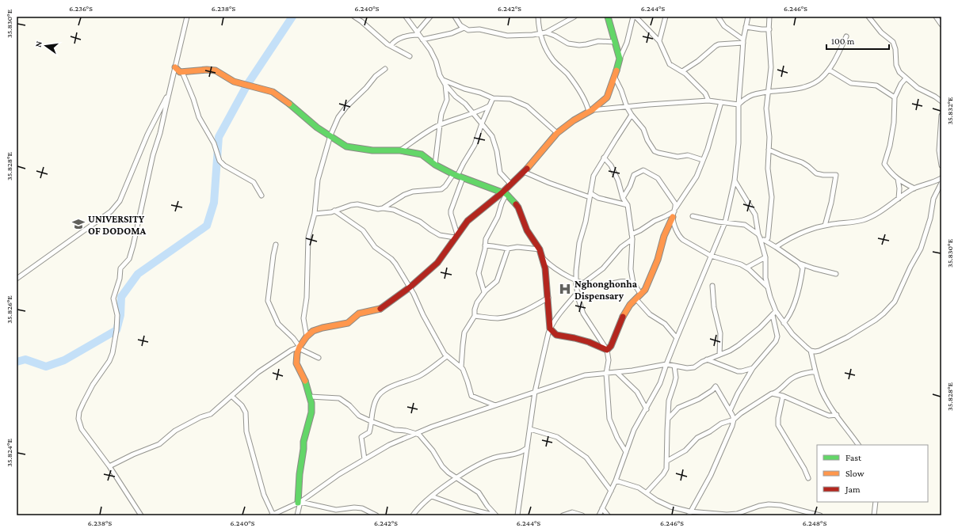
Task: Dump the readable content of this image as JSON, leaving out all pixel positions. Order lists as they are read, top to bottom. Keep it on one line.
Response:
{"places":{"school or university":["UNIVERSITY OF DODOMA"],"hospital":["Nghonghonha Dispensary"]},"legend":["Fast","Slow","Jam"],"scale_bar":"100 m","north":"left","coordinates":["6.236°S","6.238°S","6.240°S","6.242°S","6.244°S","6.246°S","35.830°E","35.832°E","35.828°E","35.826°E","35.824°E","6.248°S"]}
